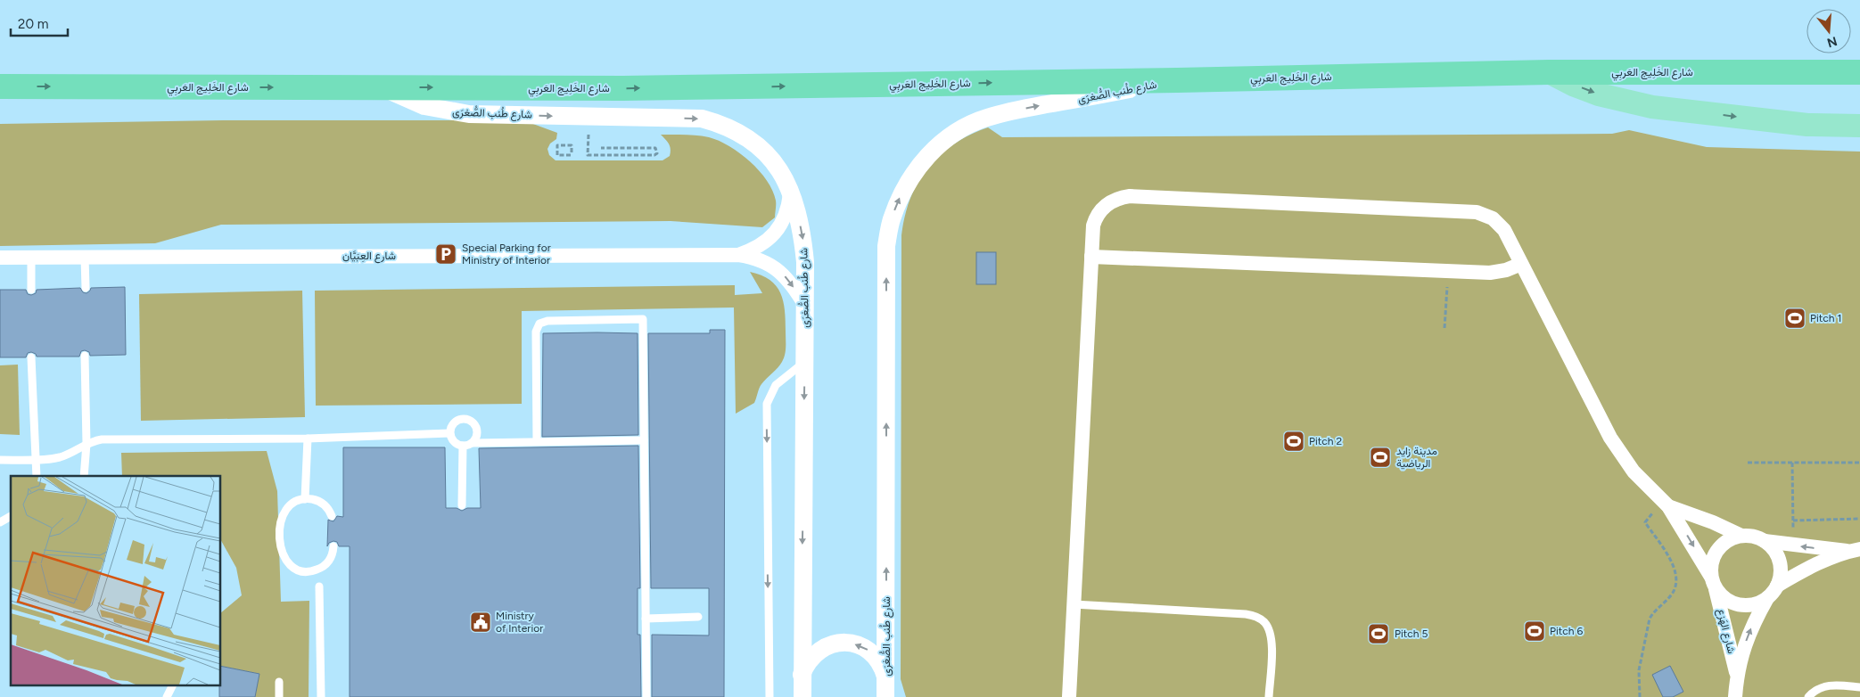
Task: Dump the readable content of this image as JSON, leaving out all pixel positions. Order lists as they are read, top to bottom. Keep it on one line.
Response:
{"streets":{"highway":["شارع الخَلِيج العَربِي"],"street":["شارع طُنب الصُّغرَى","شارع العِبَيَّان","شارع الهَزع"]},"crossings":[["شارع الخَلِيج العَربِي","شارع طُنب الصُّغرَى"],["شارع طُنب الصُّغرَى","شارع العِبَيَّان"]],"one_way":["شارع الخَلِيج العَربِي","شارع الهَزع"],"places":{"parking":["Special Parking for Ministry of Interior"],"sports":["Pitch 1","Pitch 2","مدينة زايد الرياضية","Pitch 6","Pitch 5"],"public building":["Ministry of Interior"]},"scale_bar":"20 m","north":"bottom"}
